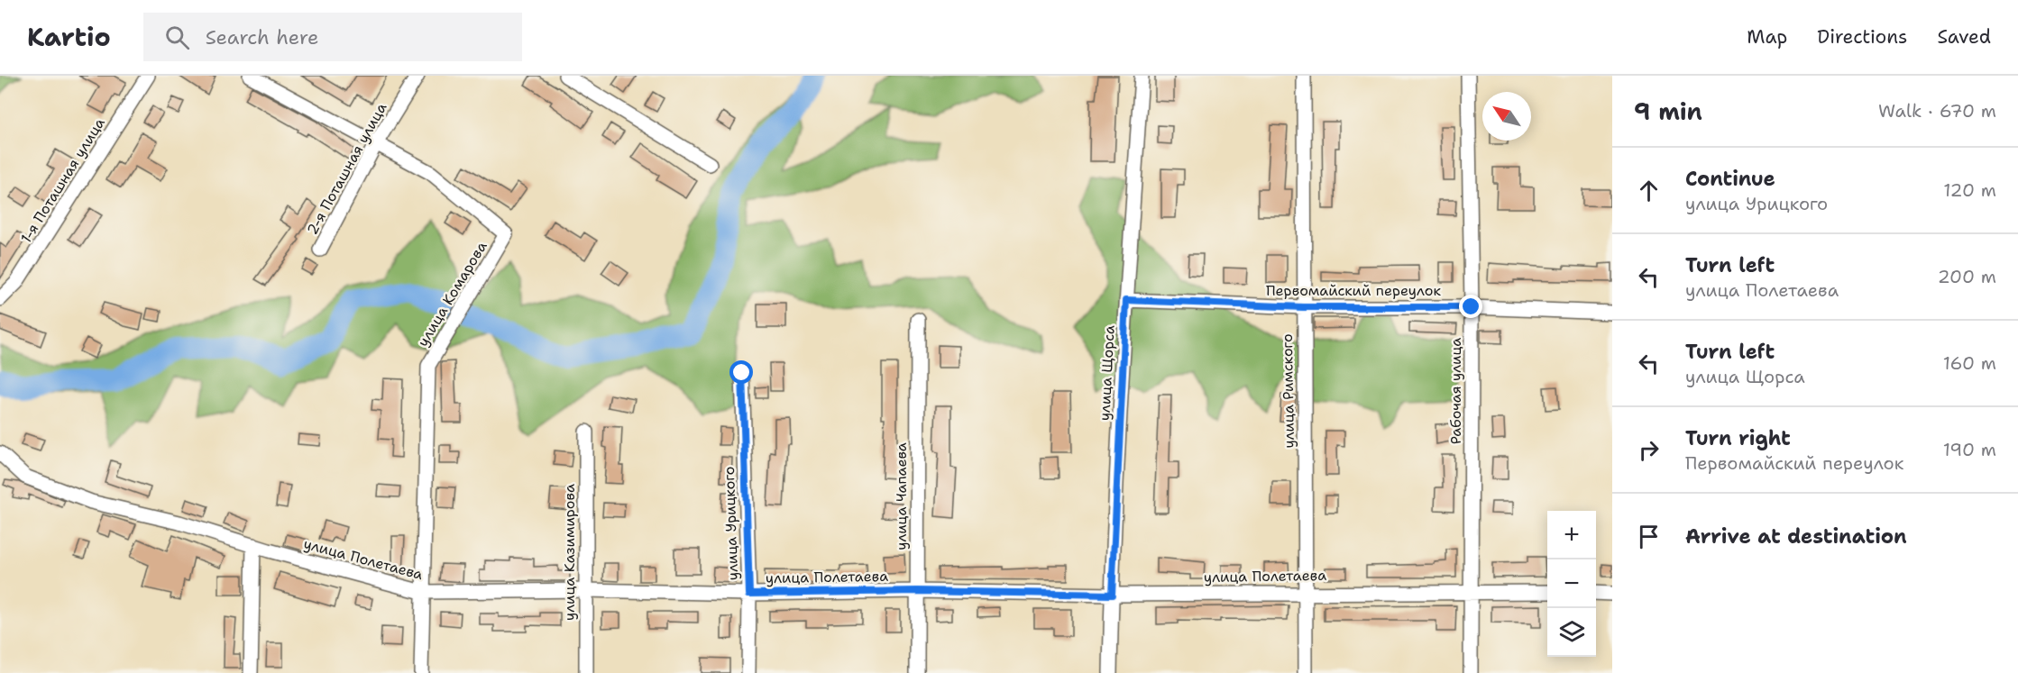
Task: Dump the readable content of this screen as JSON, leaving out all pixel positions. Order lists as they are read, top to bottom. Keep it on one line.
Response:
{"streets":{"street":["2-я Поташная улица","1-я Поташная улица","Первомайский переулок","улица Комарова","улица Щорса","улица Римского","Рабочая улица","улица Чапаева","улица Урицкого","улица Казимирова","улица Полетаева"]},"crossings":[["2-я Поташная улица","улица Комарова"],["Первомайский переулок","улица Щорса"],["Первомайский переулок","улица Римского"],["Первомайский переулок","Рабочая улица"],["улица Комарова","улица Полетаева"],["улица Щорса","улица Полетаева"],["улица Римского","улица Полетаева"],["Рабочая улица","улица Полетаева"],["улица Чапаева","улица Полетаева"],["улица Урицкого","улица Полетаева"],["улица Казимирова","улица Полетаева"]],"north":"top left","page":{"header":"Kartio","search":"Search here","nav":["Map","Directions","Saved"],"heading":["9 min","Walk · 670 m"],"list":[["Continue","улица Урицкого","120 m"],["Turn left","улица Полетаева","200 m"],["Turn left","улица Щорса","160 m"],["Turn right","Первомайский переулок","190 m"],"Arrive at destination"],"map_buttons":["+","−"]}}
